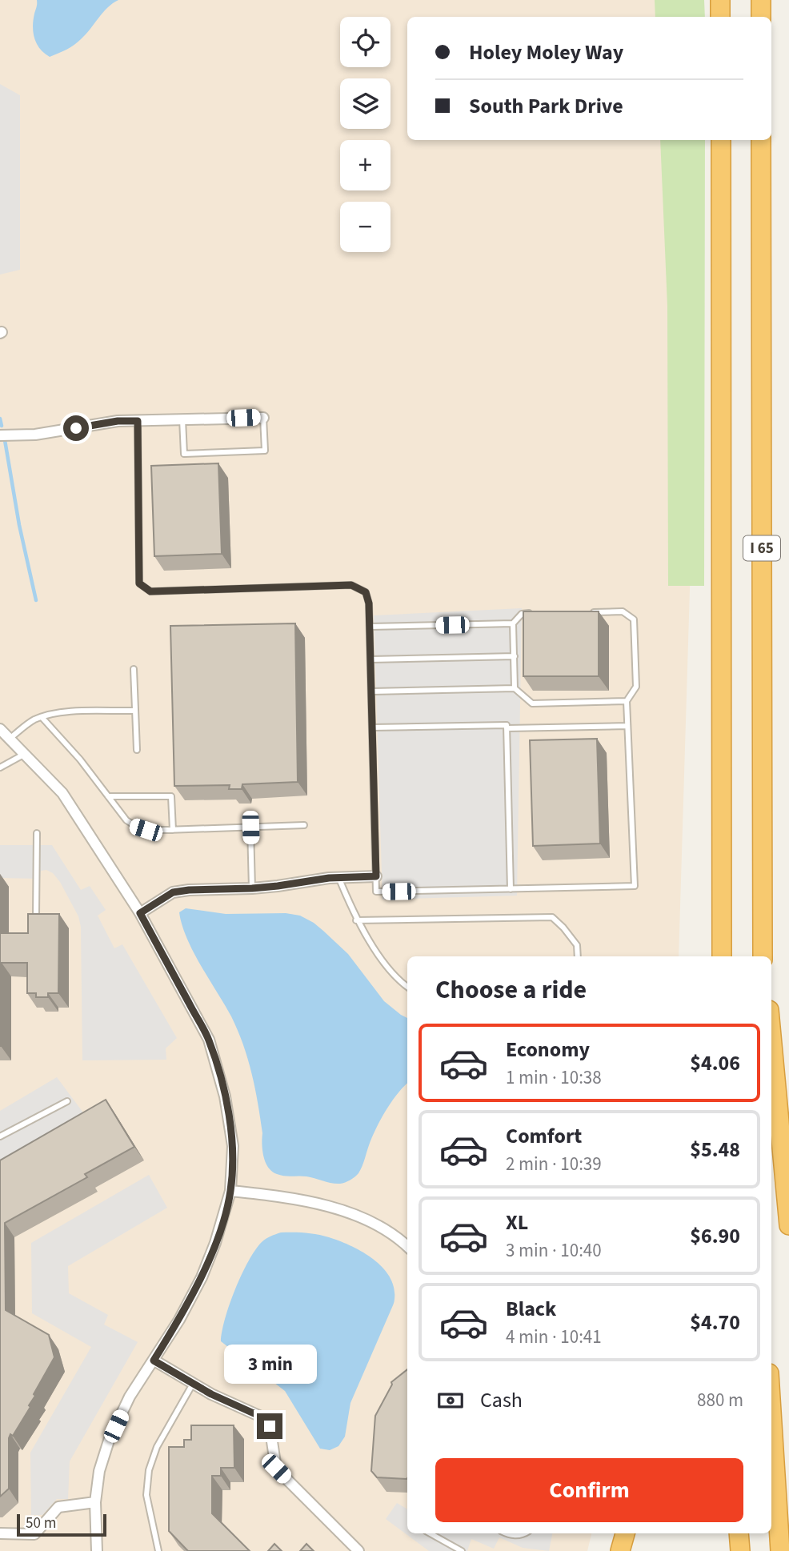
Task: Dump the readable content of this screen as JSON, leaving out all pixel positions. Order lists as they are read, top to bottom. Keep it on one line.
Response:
{"streets":{"highway":["I 65"]},"scale_bar":"50 m","page":{"map_buttons":["+","−"],"banner":["Holey Moley Way","South Park Drive"],"heading":"Choose a ride","list":[{"name":"Economy","note":"1 min · 10:38","value":"$4.06"},{"name":"Comfort","note":"2 min · 10:39","value":"$5.48"},{"name":"XL","note":"3 min · 10:40","value":"$6.90"},{"name":"Black","note":"4 min · 10:41","value":"$4.70"}],"bubble":"3 min","pay":["Cash","880 m"],"buttons":"Confirm","scale":"50 m"}}
